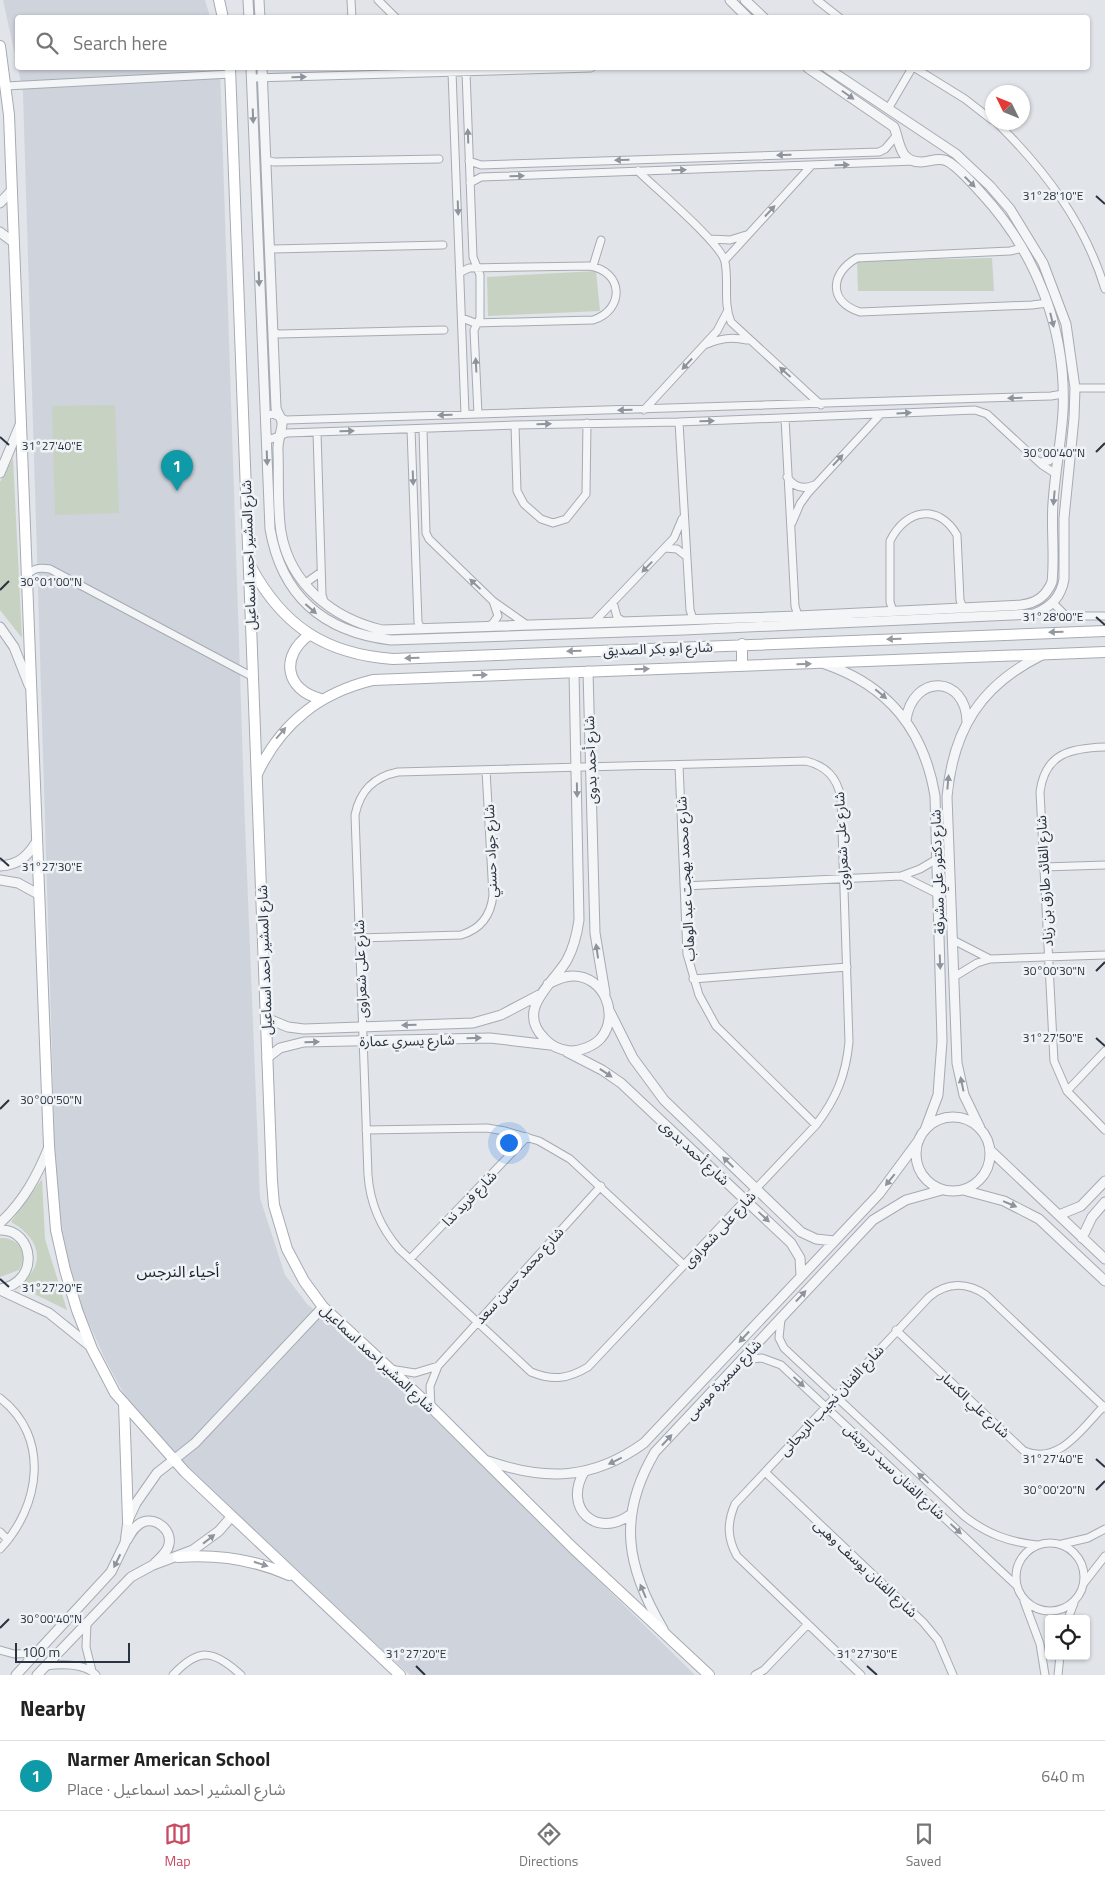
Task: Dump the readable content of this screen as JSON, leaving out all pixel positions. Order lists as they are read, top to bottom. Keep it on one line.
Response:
{"streets":{"main road":["شارع المشير احمد اسماعيل","شارع ابو بكر الصديق"],"street":["شارع أحمد بدوى","شارع على شعراوى","شارع جواد حسني","شارع دكتور علي مشرفة","شارع محمد بهجت عبد الوهاب","شارع القائد طارق بن زياد","شارع يسري عمارة","شارع فريد ندا","شارع محمد حسن سعد","شارع سميرة موسى","شارع الفنان نجيب الريحانى","شارع علي الكسار","شارع الفنان سيد درويش","شارع الفنان يوسف وهبى"]},"crossings":[["شارع المشير احمد اسماعيل","شارع ابو بكر الصديق"],["شارع المشير احمد اسماعيل","شارع يسري عمارة"],["شارع المشير احمد اسماعيل","شارع محمد حسن سعد"],["شارع المشير احمد اسماعيل","شارع سميرة موسى"],["شارع ابو بكر الصديق","شارع أحمد بدوى"],["شارع ابو بكر الصديق","شارع دكتور علي مشرفة"],["شارع أحمد بدوى","شارع على شعراوى"],["شارع أحمد بدوى","شارع يسري عمارة"],["شارع أحمد بدوى","شارع سميرة موسى"],["شارع على شعراوى","شارع جواد حسني"],["شارع على شعراوى","شارع محمد بهجت عبد الوهاب"],["شارع على شعراوى","شارع يسري عمارة"],["شارع على شعراوى","شارع فريد ندا"],["شارع على شعراوى","شارع محمد حسن سعد"],["شارع دكتور علي مشرفة","شارع سميرة موسى"],["شارع سميرة موسى","شارع الفنان سيد درويش"],["شارع الفنان نجيب الريحانى","شارع علي الكسار"],["شارع الفنان نجيب الريحانى","شارع الفنان سيد درويش"],["شارع الفنان نجيب الريحانى","شارع الفنان يوسف وهبى"]],"districts":["أحياء النرجس"],"scale_bar":"100 m","north":"top left","page":{"search":"Search here","pins":"1","scale":"100 m","heading":"Nearby","list":[{"mark":"1","name":"Narmer American School","note":"Place · شارع المشير احمد اسماعيل","value":"640 m"}],"nav":["Map","Directions","Saved"]},"coordinates":["31°28'10\"E","31°27'40\"E","30°00'40\"N","30°01'00\"N","31°28'00\"E","31°27'30\"E","30°00'30\"N","31°27'50\"E","30°00'50\"N","31°27'20\"E","30°00'20\"N"]}
